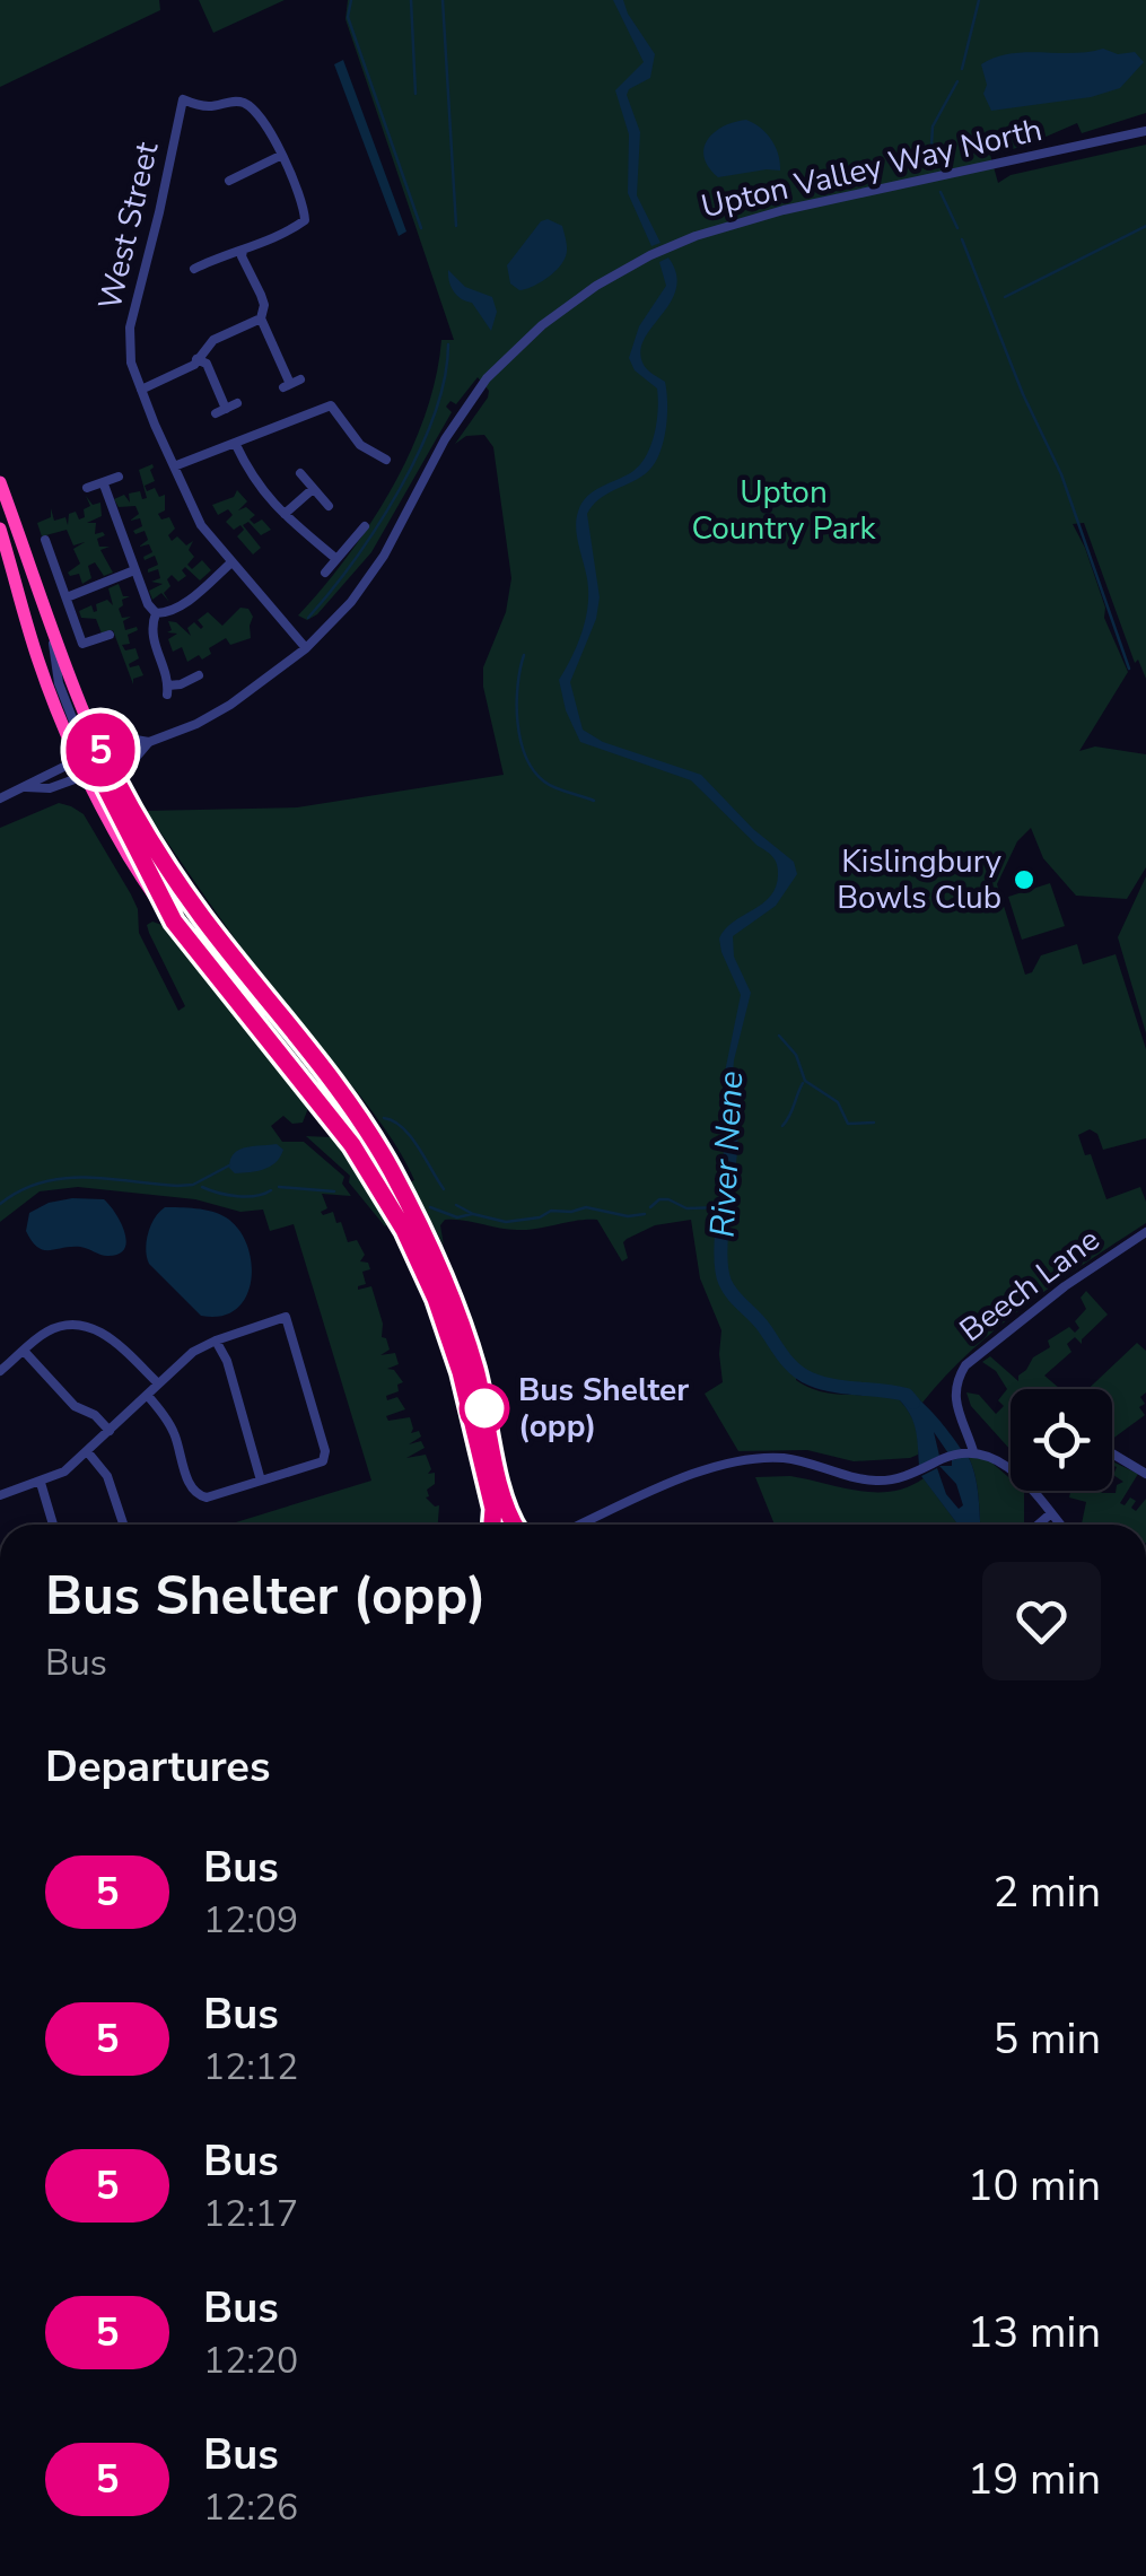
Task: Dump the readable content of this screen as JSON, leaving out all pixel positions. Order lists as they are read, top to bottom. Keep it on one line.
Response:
{"streets":{"street":["Upton Valley Way North","West Street","Beech Lane"]},"crossings":[["Upton Valley Way North","West Street"]],"water":["River Nene"],"parks":["Upton Country Park"],"places":["Kislingbury Bowls Club","Bus Shelter (opp)"],"lines":["bus line 5"],"page":{"on_map":"5","heading":[["Bus Shelter (opp)","Bus"],"Departures"],"list":[{"mark":"5","name":"Bus","note":"12:09","value":"2 min"},{"mark":"5","name":"Bus","note":"12:12","value":"5 min"},{"mark":"5","name":"Bus","note":"12:17","value":"10 min"},{"mark":"5","name":"Bus","note":"12:20","value":"13 min"},{"mark":"5","name":"Bus","note":"12:26","value":"19 min"}]}}
